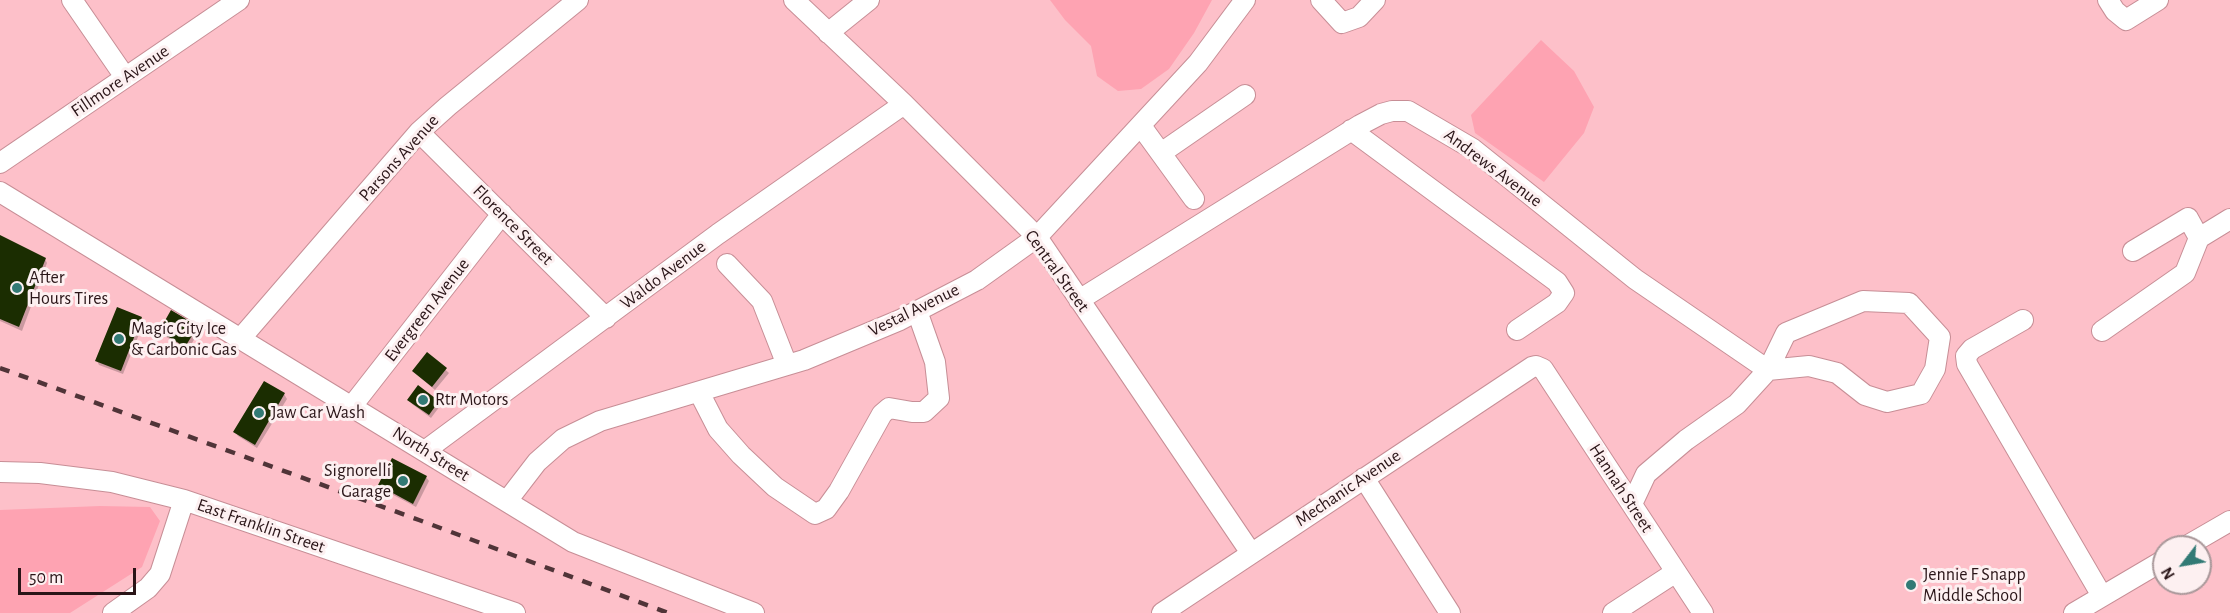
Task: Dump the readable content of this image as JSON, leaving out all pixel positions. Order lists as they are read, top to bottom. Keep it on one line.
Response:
{"streets":{"street":["Fillmore Avenue","Parsons Avenue","Andrews Avenue","Florence Street","Central Street","Waldo Avenue","Evergreen Avenue","Vestal Avenue","North Street","Mechanic Avenue","Hannah Street","East Franklin Street"]},"crossings":[["Parsons Avenue","Florence Street"],["Parsons Avenue","North Street"],["Andrews Avenue","Central Street"],["Florence Street","Waldo Avenue"],["Florence Street","Evergreen Avenue"],["Central Street","Waldo Avenue"],["Central Street","Vestal Avenue"],["Central Street","Mechanic Avenue"],["Waldo Avenue","North Street"],["Evergreen Avenue","North Street"],["Vestal Avenue","North Street"],["Mechanic Avenue","Hannah Street"]],"places":["After Hours Tires","Magic City Ice & Carbonic Gas","Rtr Motors","Jaw Car Wash","Signorelli Garage","Jennie F Snapp Middle School"],"scale_bar":"50 m","north":"bottom left"}
